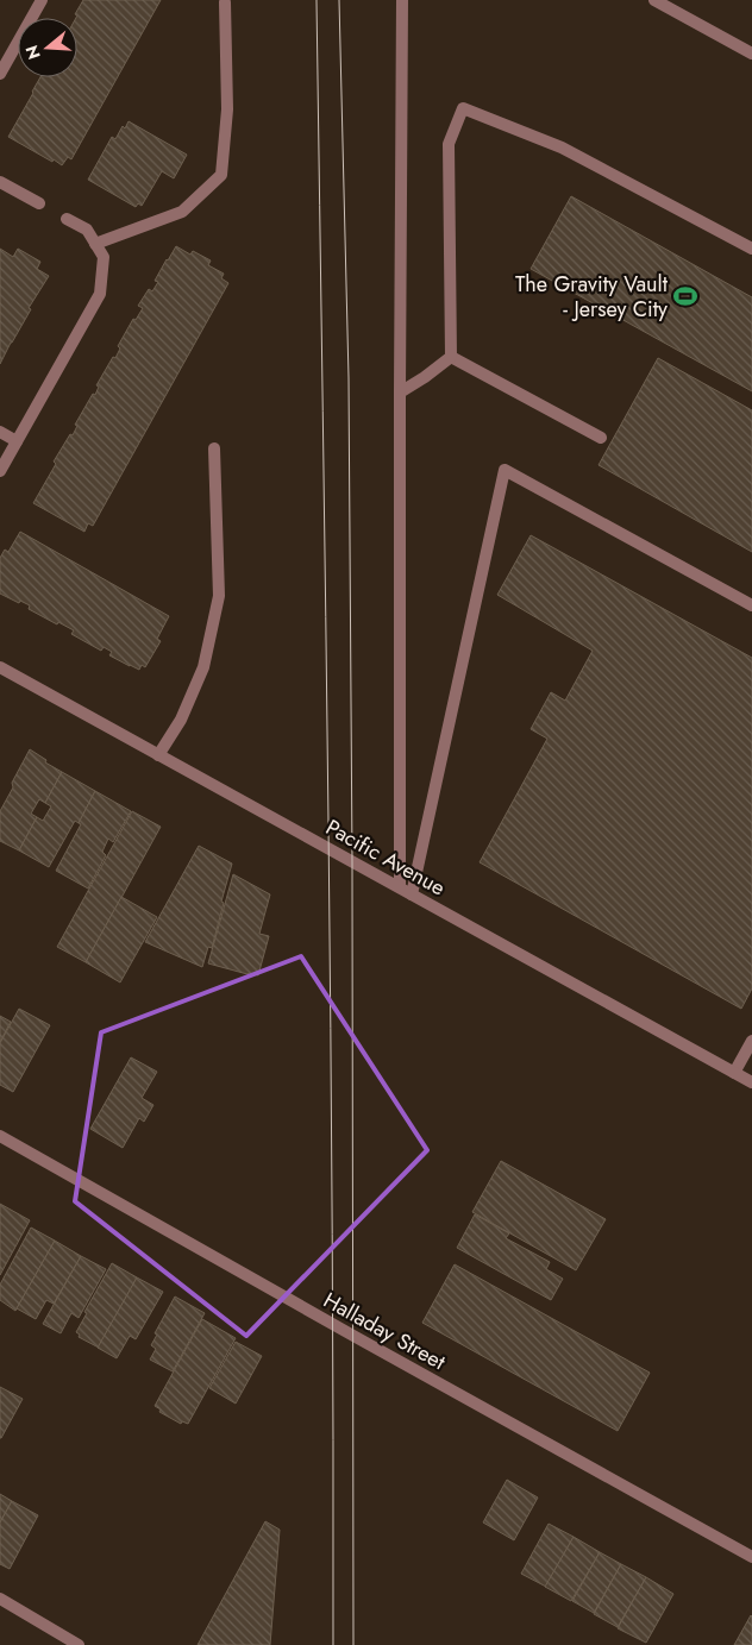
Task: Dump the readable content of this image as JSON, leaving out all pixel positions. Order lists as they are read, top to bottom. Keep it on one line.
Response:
{"streets":{"street":["Pacific Avenue","Halladay Street"]},"places":{"sports":["The Gravity Vault - Jersey City"]},"north":"left"}
